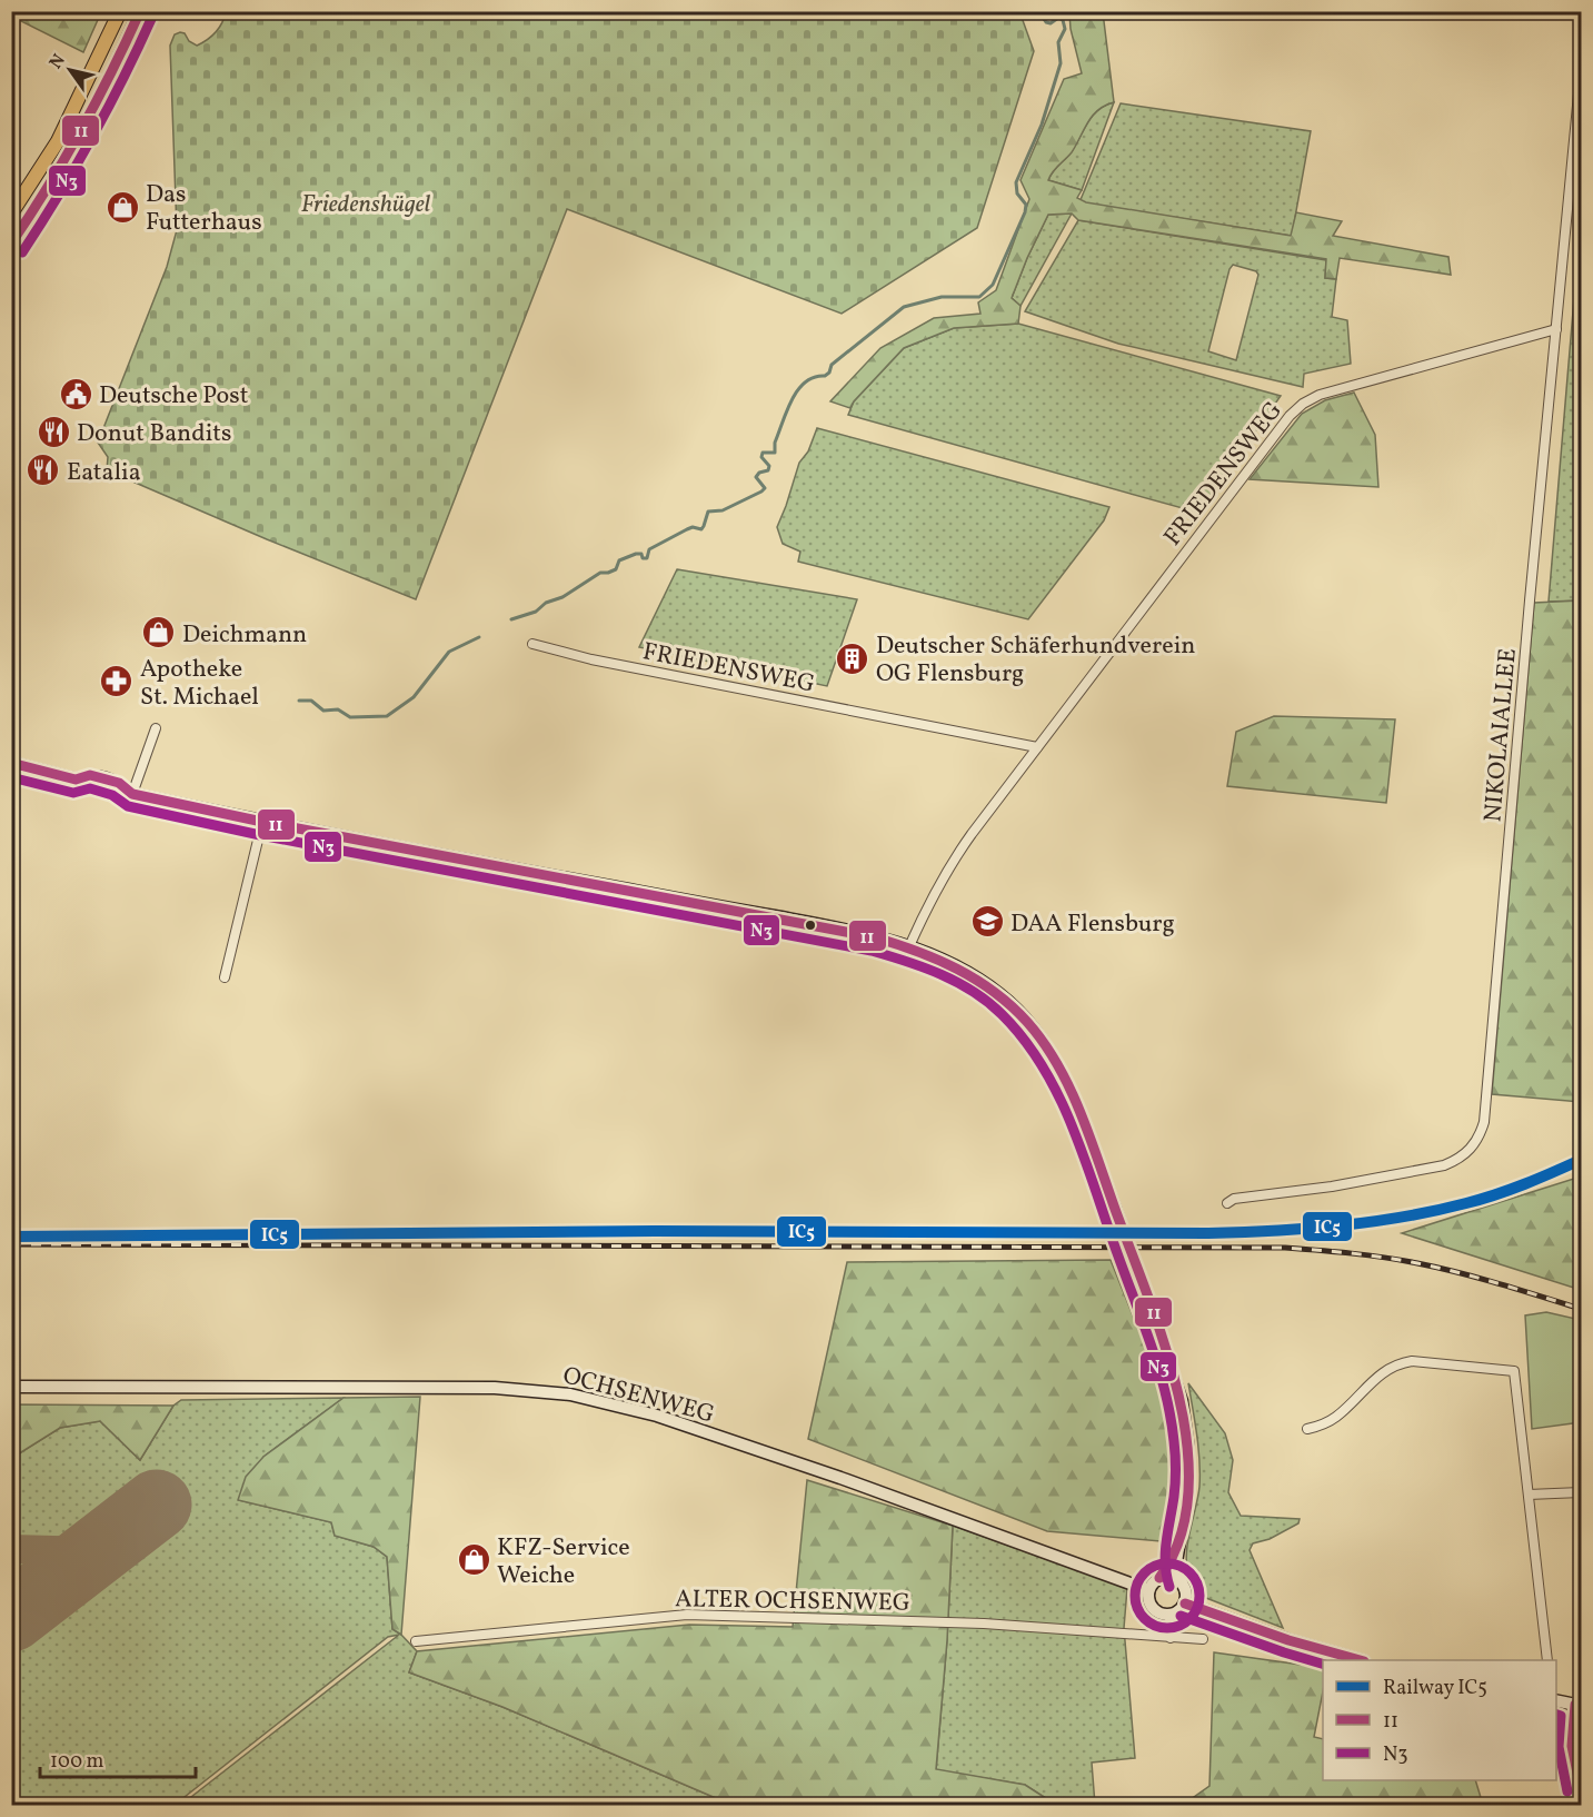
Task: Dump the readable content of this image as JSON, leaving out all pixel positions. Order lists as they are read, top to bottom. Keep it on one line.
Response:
{"streets":{"street":["FRIEDENSWEG","NIKOLAIALLEE","OCHSENWEG","ALTER OCHSENWEG"]},"crossings":[["FRIEDENSWEG","NIKOLAIALLEE"]],"parks":["Friedenshügel"],"places":{"shop":["Das Futterhaus","Deichmann","KFZ-Service Weiche"],"public building":["Deutsche Post"],"restaurant":["Donut Bandits","Eatalia"],"building":["Deutscher Schäferhundverein OG Flensburg"],"pharmacy":["Apotheke St. Michael"],"school or university":["DAA Flensburg"]},"lines":["transit line 11","transit line N3","rail line IC5"],"legend":["Railway IC5","11","N3"],"scale_bar":"100 m","north":"top left"}
